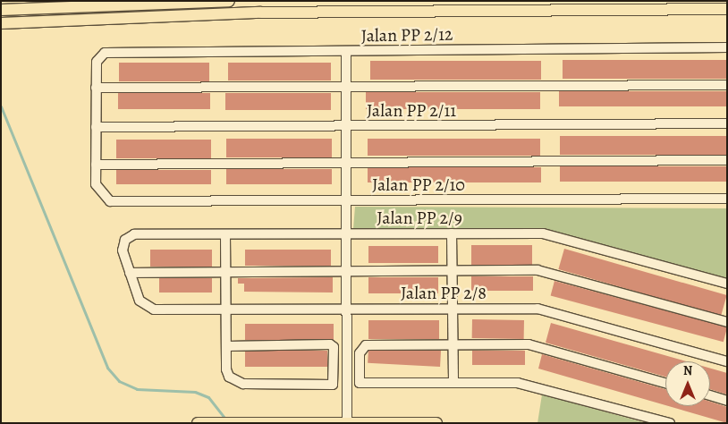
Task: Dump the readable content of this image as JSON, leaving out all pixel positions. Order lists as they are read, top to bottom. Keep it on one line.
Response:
{"streets":{"street":["Jalan PP 2/12","Jalan PP 2/11","Jalan PP 2/10","Jalan PP 2/9","Jalan PP 2/8"]},"crossings":[["Jalan PP 2/9","Jalan PP 2/8"]],"north":"top"}
